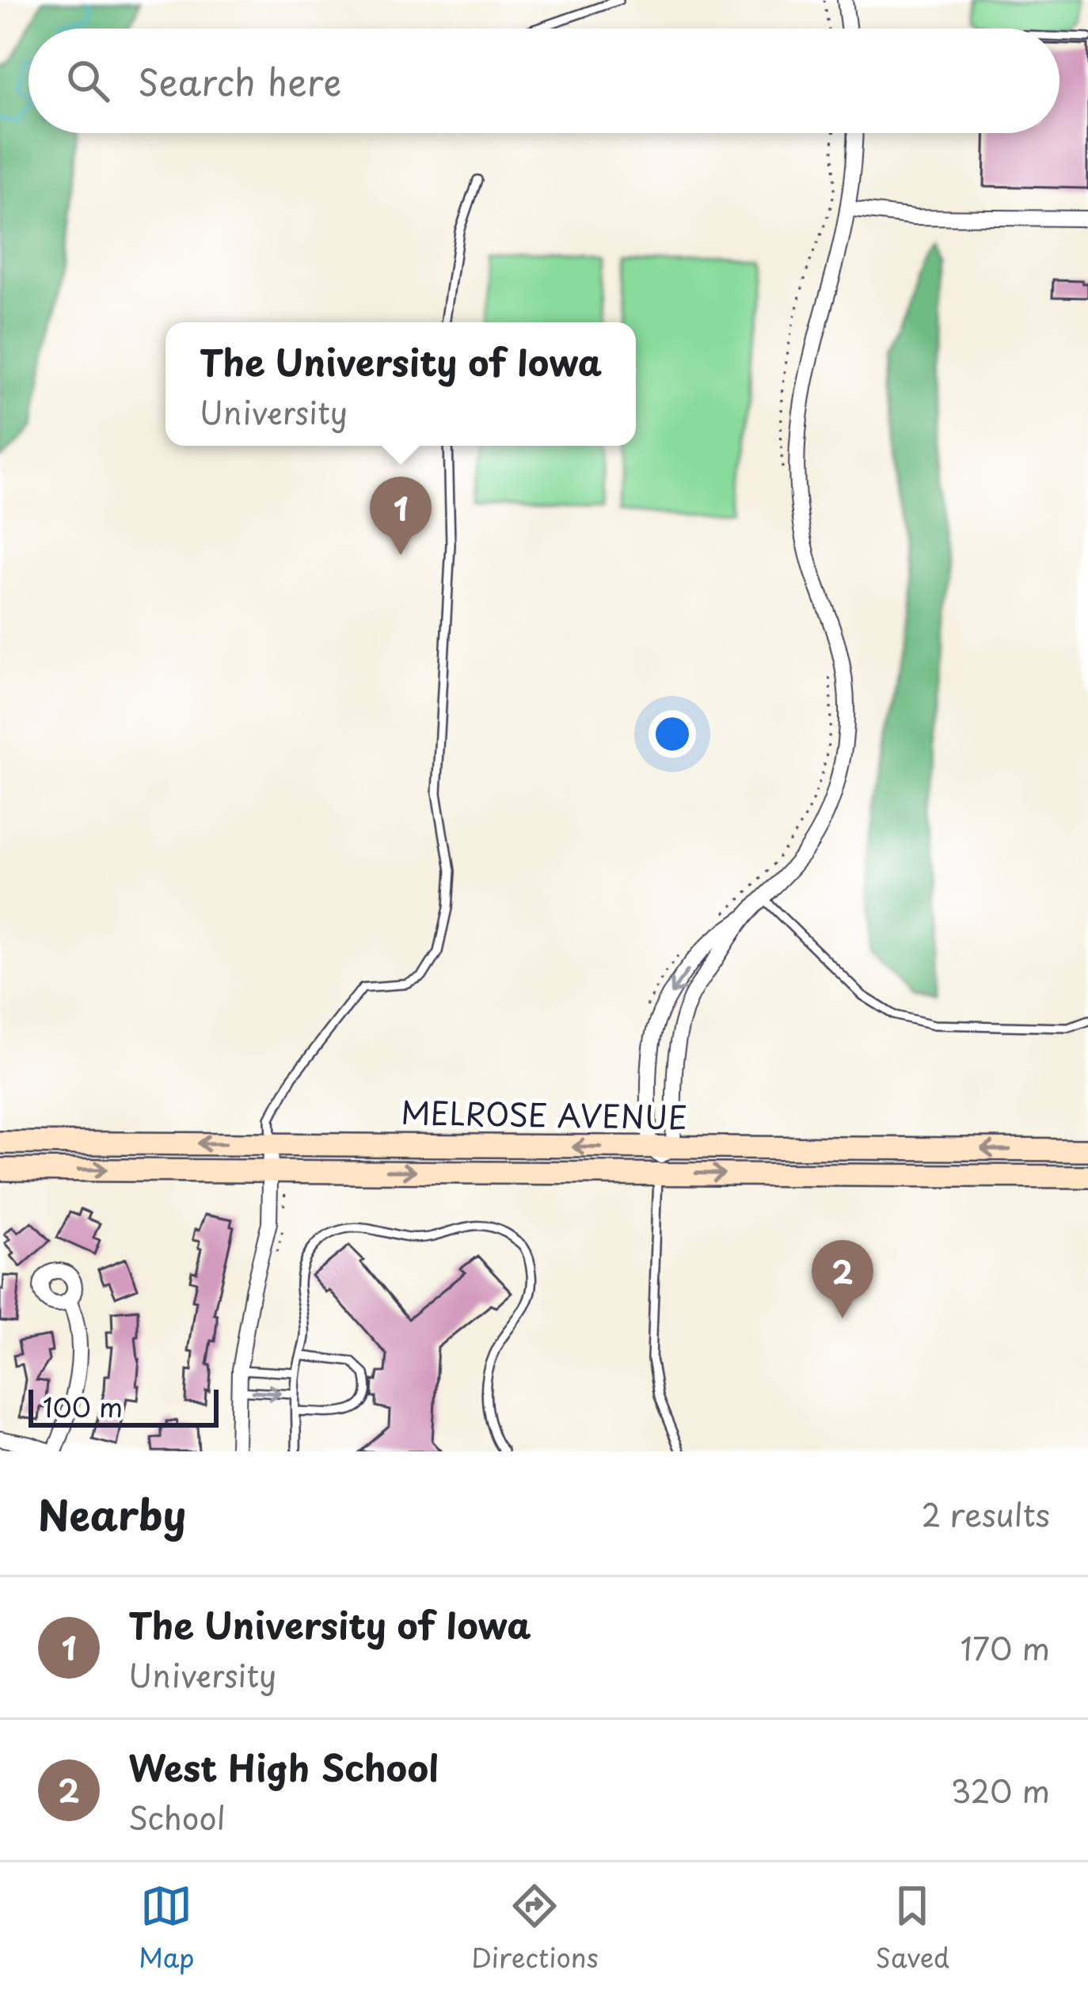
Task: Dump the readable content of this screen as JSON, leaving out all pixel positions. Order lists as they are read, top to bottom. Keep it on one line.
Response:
{"streets":{"main road":["MELROSE AVENUE"]},"scale_bar":"100 m","page":{"search":"Search here","popup":["The University of Iowa","University"],"pins":["1","2"],"scale":"100 m","heading":["Nearby","2 results"],"list":[{"mark":"1","name":"The University of Iowa","note":"University","value":"170 m"},{"mark":"2","name":"West High School","note":"School","value":"320 m"}],"nav":["Map","Directions","Saved"]}}
